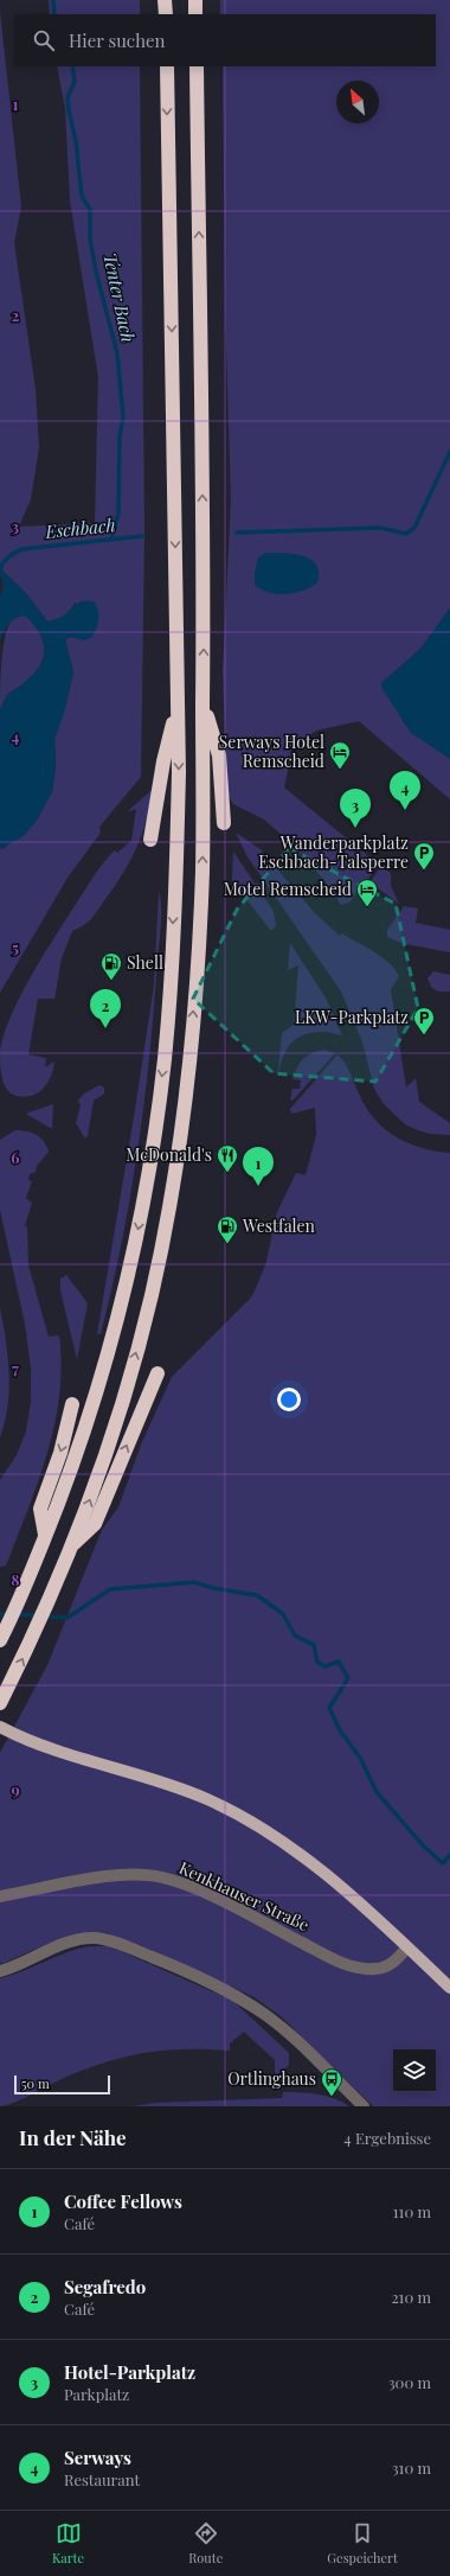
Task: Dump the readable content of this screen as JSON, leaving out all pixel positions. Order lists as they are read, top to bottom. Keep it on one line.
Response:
{"streets":{"street":["Kenkhauser Straße"]},"water":["Tenter Bach","Eschbach"],"places":{"hotel":["Serways Hotel Remscheid","Motel Remscheid"],"parking":["Wanderparkplatz Eschbach-Talsperre","LKW-Parkplatz"],"fuel station":["Shell","Westfalen"],"restaurant":["McDonald's"],"bus stop":["Ortlinghaus"]},"scale_bar":"50 m","north":"top left","page":{"search":"Hier suchen","pins":["4","3","2","1"],"scale":"50 m","heading":["In der Nähe","4 Ergebnisse"],"list":[{"mark":"1","name":"Coffee Fellows","note":"Café","value":"110 m"},{"mark":"2","name":"Segafredo","note":"Café","value":"210 m"},{"mark":"3","name":"Hotel-Parkplatz","note":"Parkplatz","value":"300 m"},{"mark":"4","name":"Serways","note":"Restaurant","value":"310 m"}],"nav":["Karte","Route","Gespeichert"]},"grid":{"rows":["1","2","3","4","5","6","7","8","9"]}}
